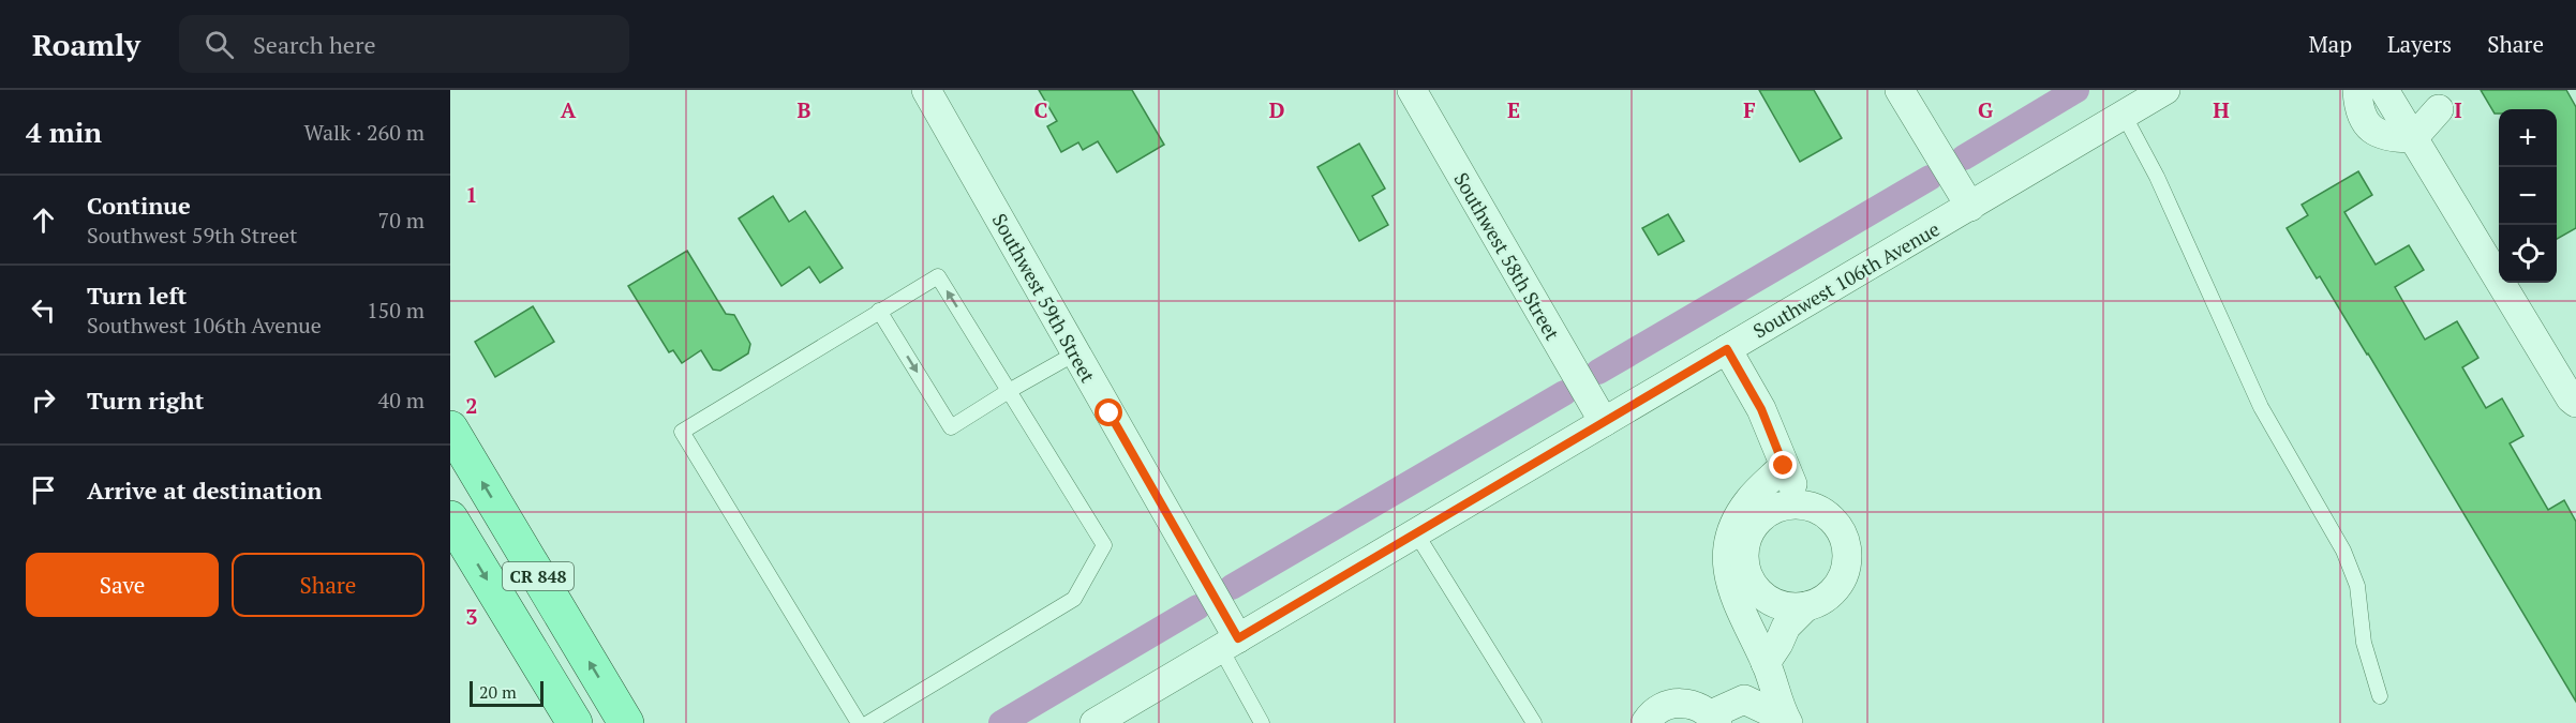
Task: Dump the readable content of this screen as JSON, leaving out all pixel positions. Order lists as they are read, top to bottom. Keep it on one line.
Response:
{"streets":{"main road":["CR 848"],"street":["Southwest 58th Street","Southwest 106th Avenue","Southwest 59th Street"]},"crossings":[["Southwest 58th Street","Southwest 106th Avenue"],["Southwest 106th Avenue","Southwest 59th Street"]],"scale_bar":"20 m","page":{"header":"Roamly","search":"Search here","nav":["Map","Layers","Share"],"heading":["4 min","Walk · 260 m"],"map_buttons":["+","−"],"list":[["Continue","Southwest 59th Street","70 m"],["Turn left","Southwest 106th Avenue","150 m"],["Turn right","40 m"],"Arrive at destination"],"buttons":["Save","Share"],"scale":"20 m"},"grid":{"columns":["A","B","C","D","E","F","G","H","I"],"rows":["1","2","3"]}}
